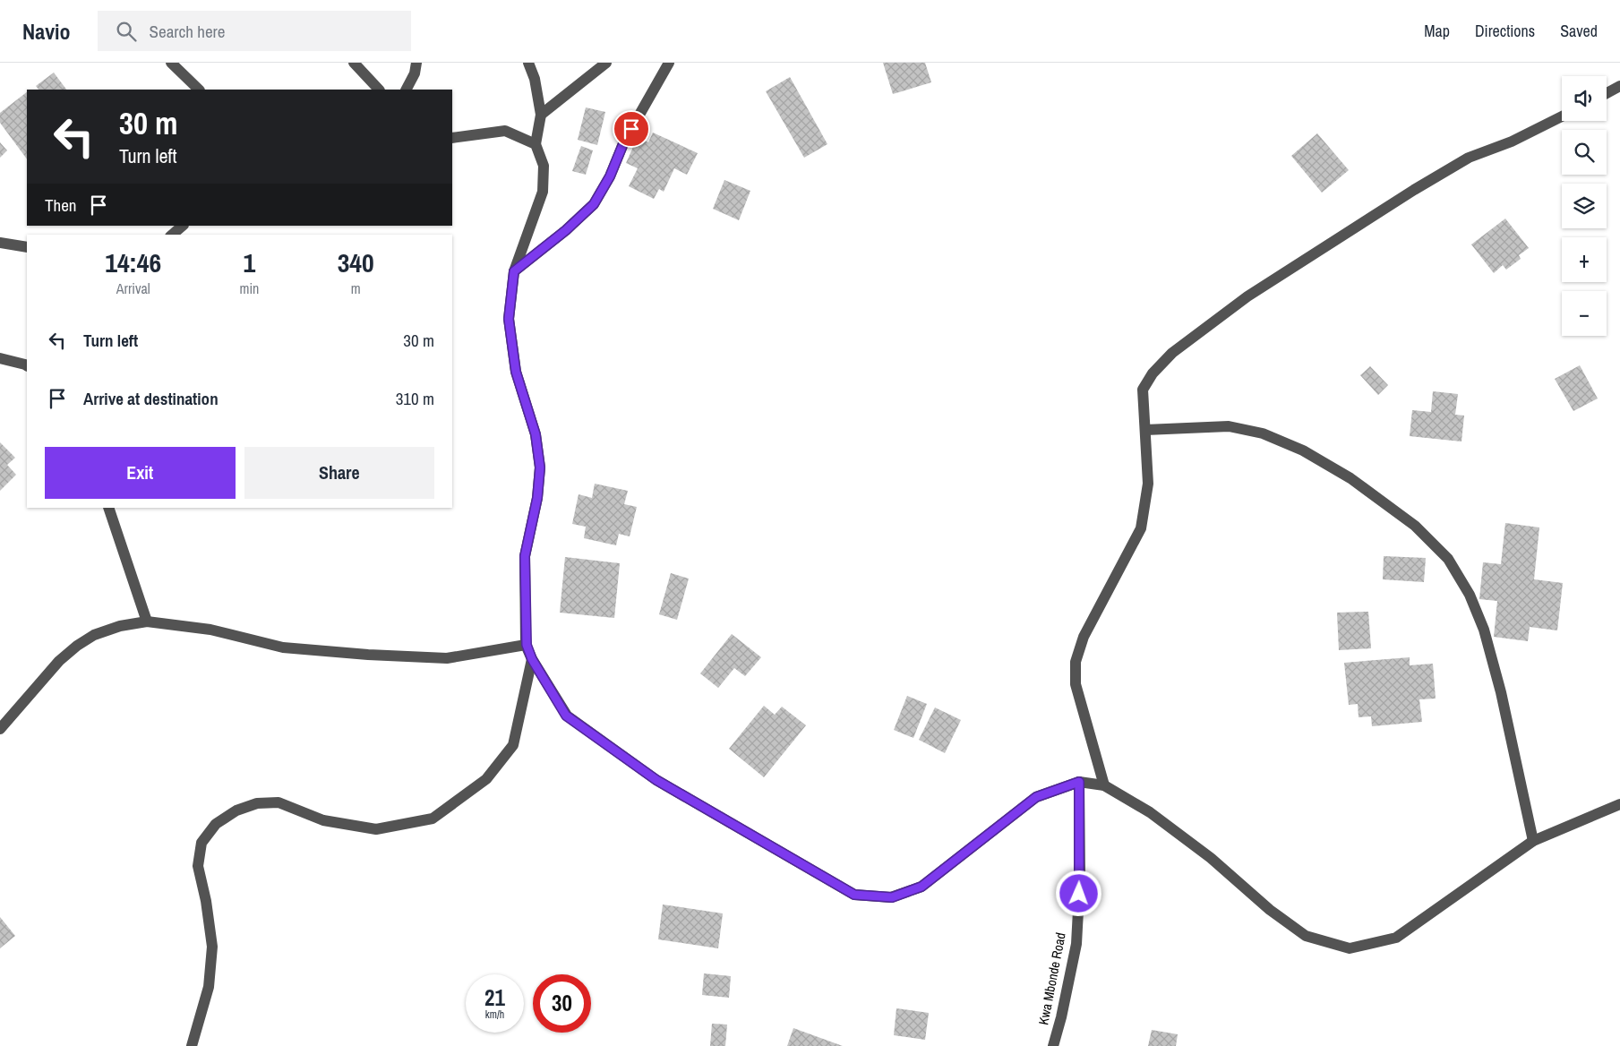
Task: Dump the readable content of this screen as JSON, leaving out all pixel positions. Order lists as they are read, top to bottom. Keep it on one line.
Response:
{"streets":{"street":["Kwa Mbonde Road"]},"page":{"header":"Navio","search":"Search here","nav":["Map","Directions","Saved"],"map_buttons":["+","−"],"turn":["30 m","Turn left"],"then":"Then","eta":["14:46","Arrival","1","min","340","m"],"list":[{"name":"Turn left","value":"30 m"},{"name":"Arrive at destination","value":"310 m"}],"buttons":["Exit","Share"],"speed":"21 km/h","limit":"30"}}
